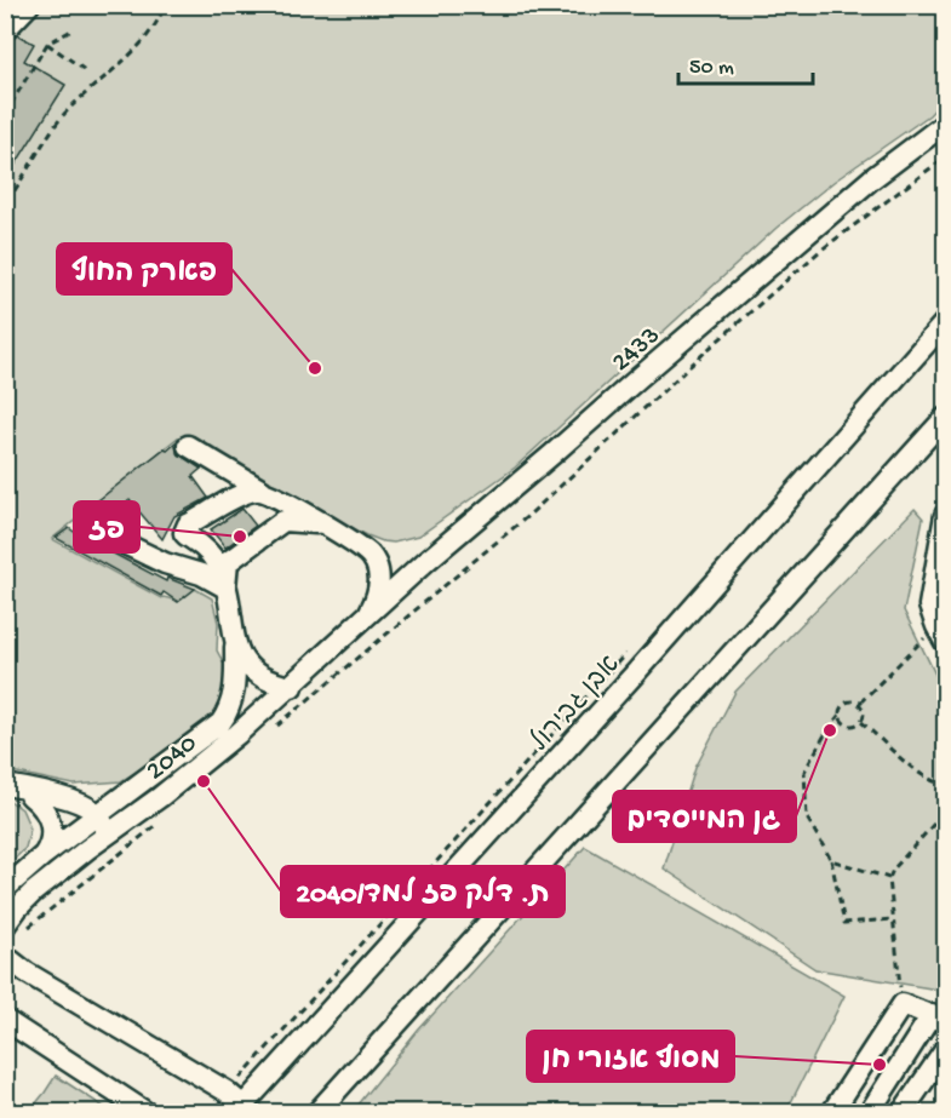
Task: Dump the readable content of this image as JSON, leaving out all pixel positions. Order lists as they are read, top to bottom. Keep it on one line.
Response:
{"streets":{"street":["2433","אבן גבירול","2040"]},"crossings":[["2433","2040"]],"places":["פארק החוף","פז","גן המייסדים","ת. דלק פז למד/2040","מסוף אזורי חן"],"scale_bar":"50 m"}
